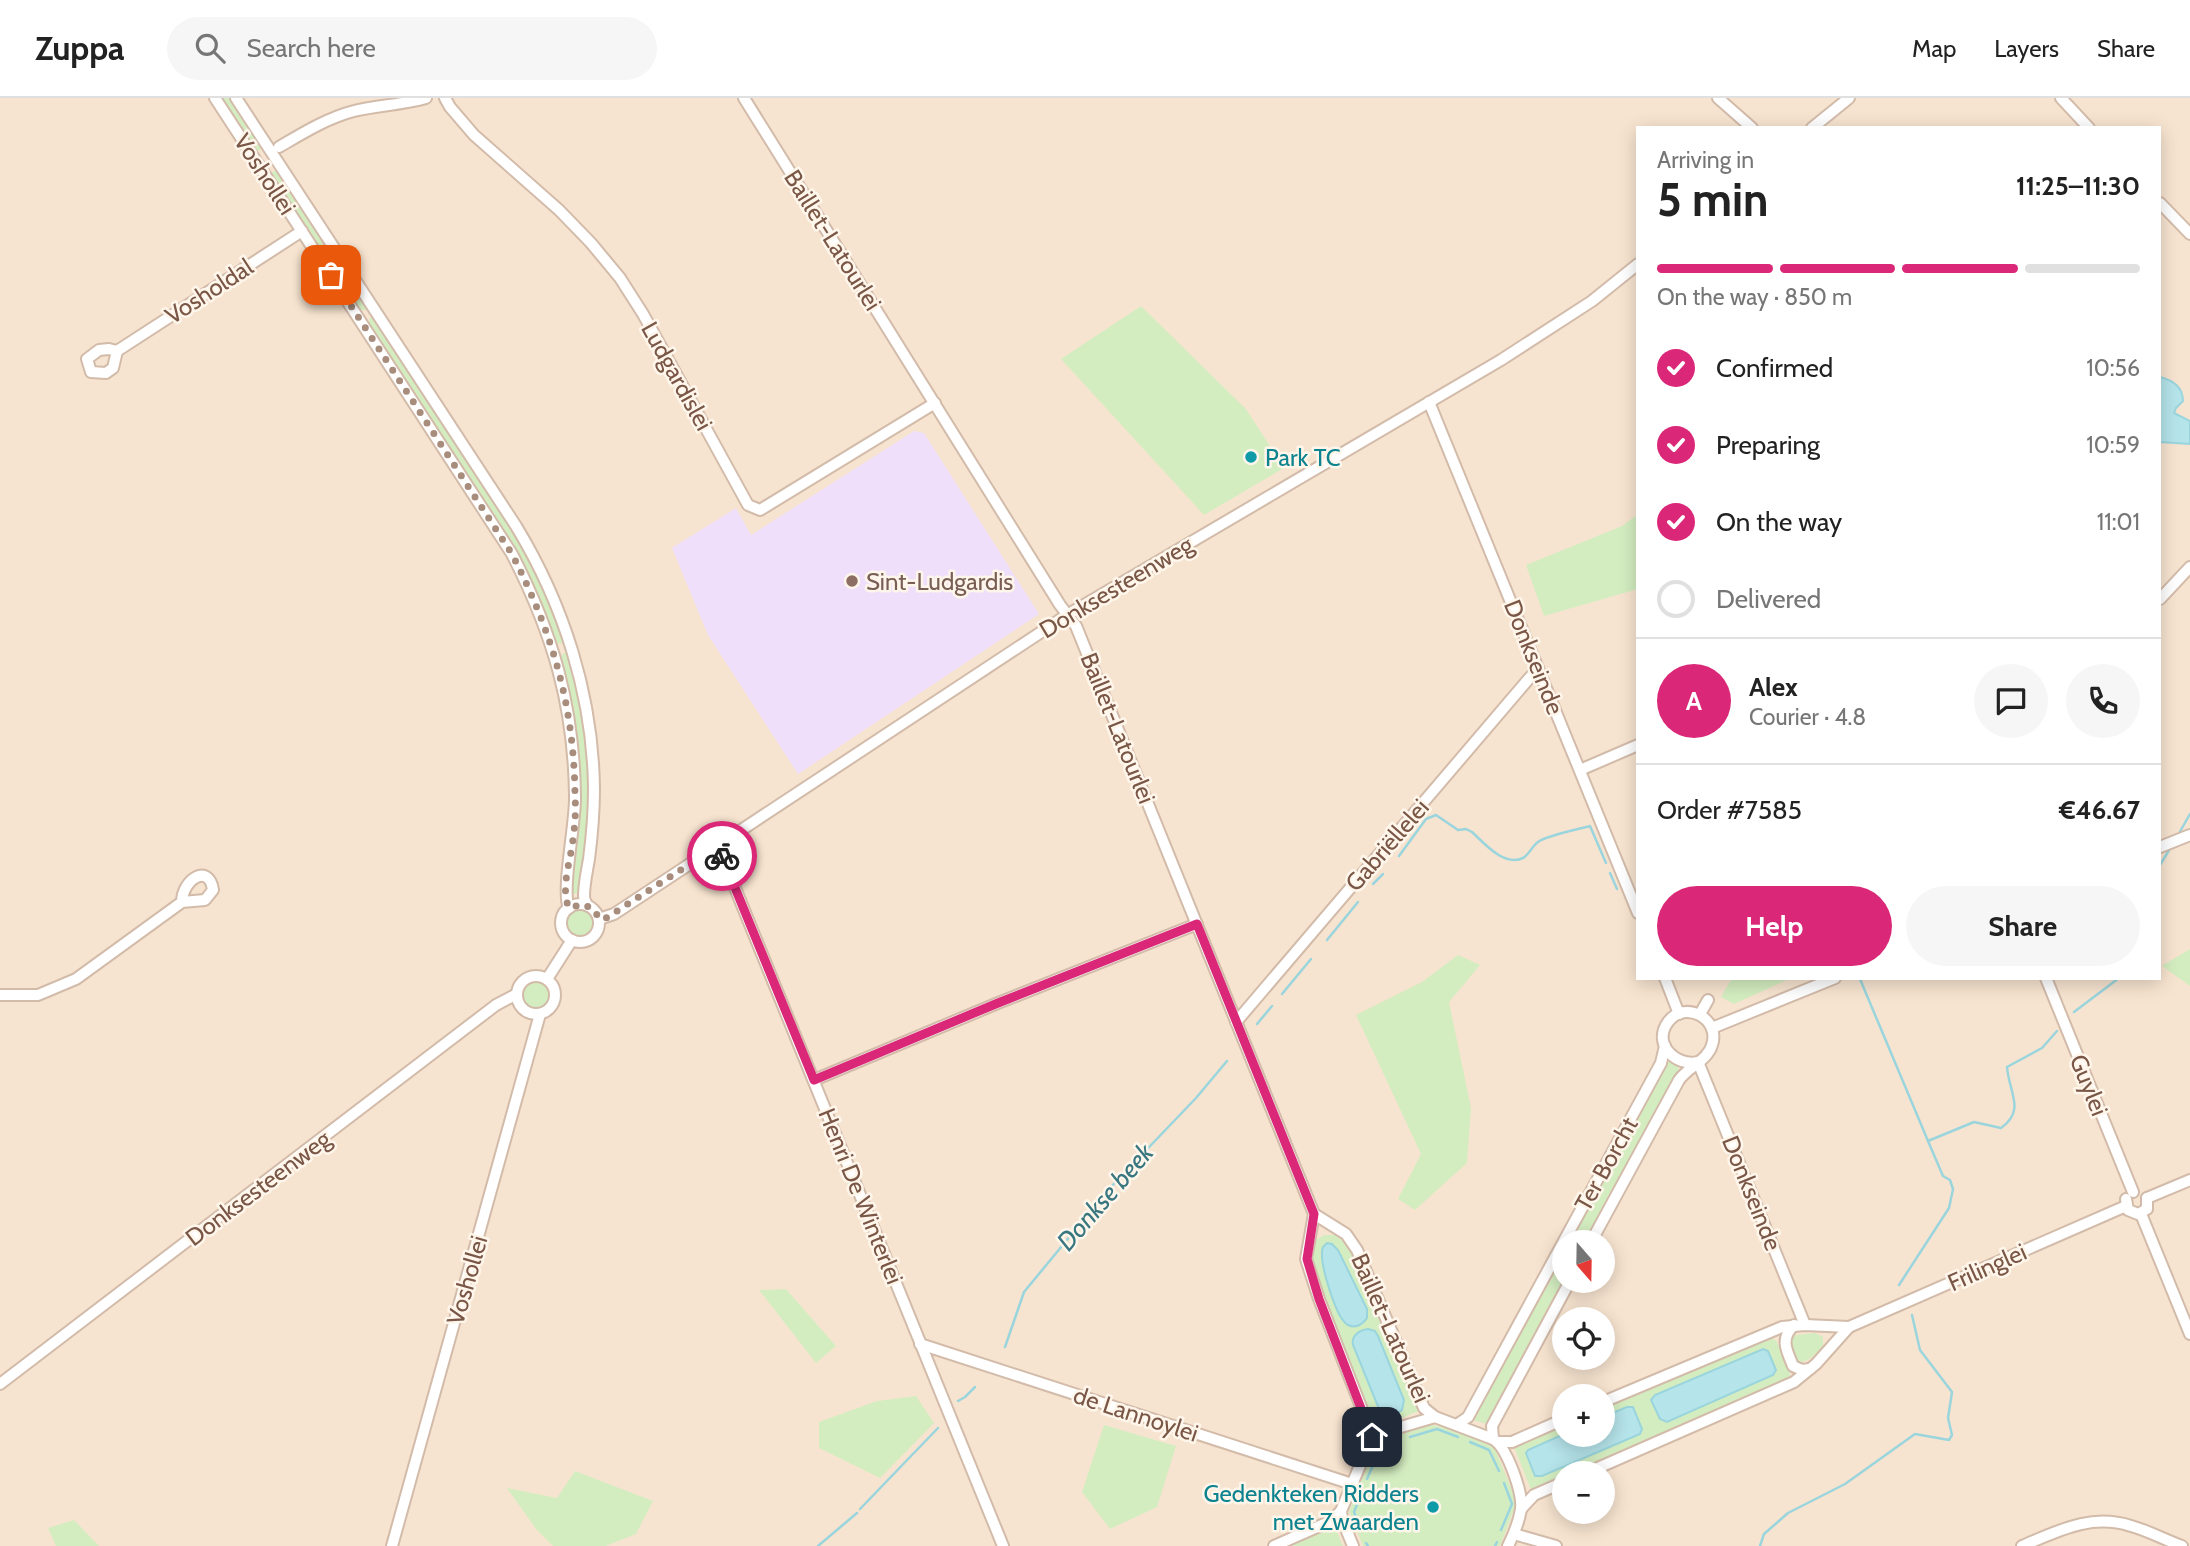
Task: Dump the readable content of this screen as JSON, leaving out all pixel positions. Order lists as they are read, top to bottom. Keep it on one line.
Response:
{"streets":{"street":["Voshollei","Baillet-Latourlei","Vosholdal","Ludgardislei","Donksesteenweg","Donkseinde","Gabriëllelei","Guylei","Ter Borcht","Henri De Winterlei","Frilinglei","de Lannoylei"]},"crossings":[["Voshollei","Vosholdal"],["Voshollei","Donksesteenweg"],["Baillet-Latourlei","Ludgardislei"],["Baillet-Latourlei","Donksesteenweg"],["Baillet-Latourlei","Gabriëllelei"],["Donksesteenweg","Donkseinde"],["Donksesteenweg","Henri De Winterlei"],["Donkseinde","Gabriëllelei"],["Donkseinde","Ter Borcht"],["Donkseinde","Frilinglei"],["Guylei","Frilinglei"],["Henri De Winterlei","de Lannoylei"]],"water":["Donkse beek"],"places":["Park TC","Sint-Ludgardis","Gedenkteken Ridders met Zwaarden"],"north":"bottom","page":{"header":"Zuppa","search":"Search here","nav":["Map","Layers","Share"],"heading":["5 min","Arriving in","11:25–11:30"],"panel":["Alex","Courier · 4.8","Order #7585","€46.67"],"bar":"On the way · 850 m","list":[["Confirmed","10:56"],["Preparing","10:59"],["On the way","11:01"],"Delivered"],"round":"A","buttons":["Help","Share"],"map_buttons":["+","−"]}}
